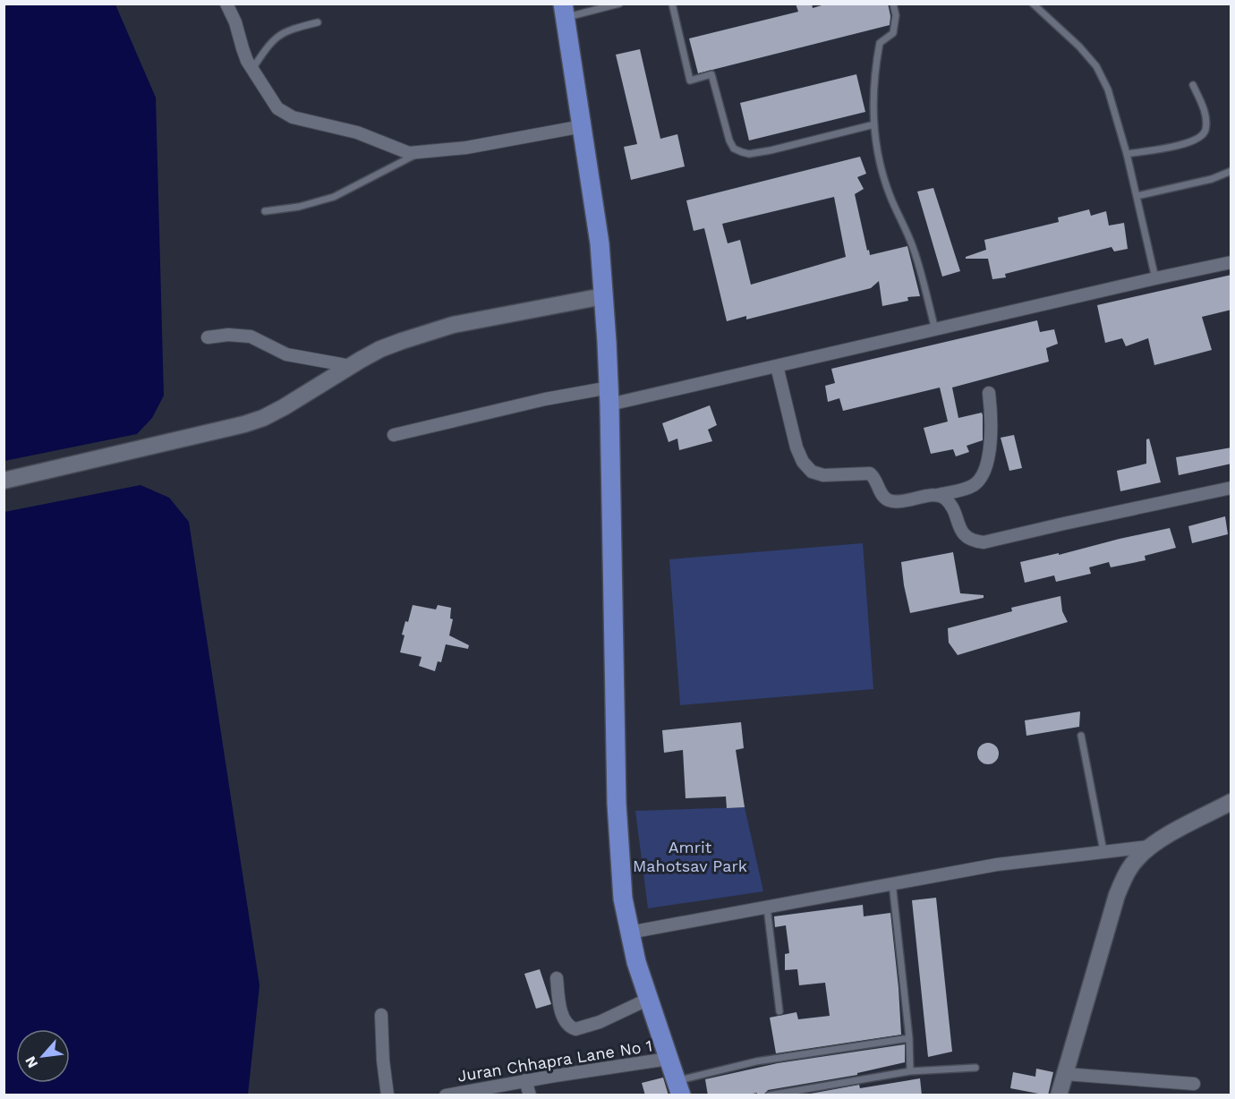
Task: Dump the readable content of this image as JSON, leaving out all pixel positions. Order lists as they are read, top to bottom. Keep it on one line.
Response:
{"streets":{"street":["Juran Chhapra Lane No 1"]},"parks":["Amrit Mahotsav Park"],"north":"bottom left"}
